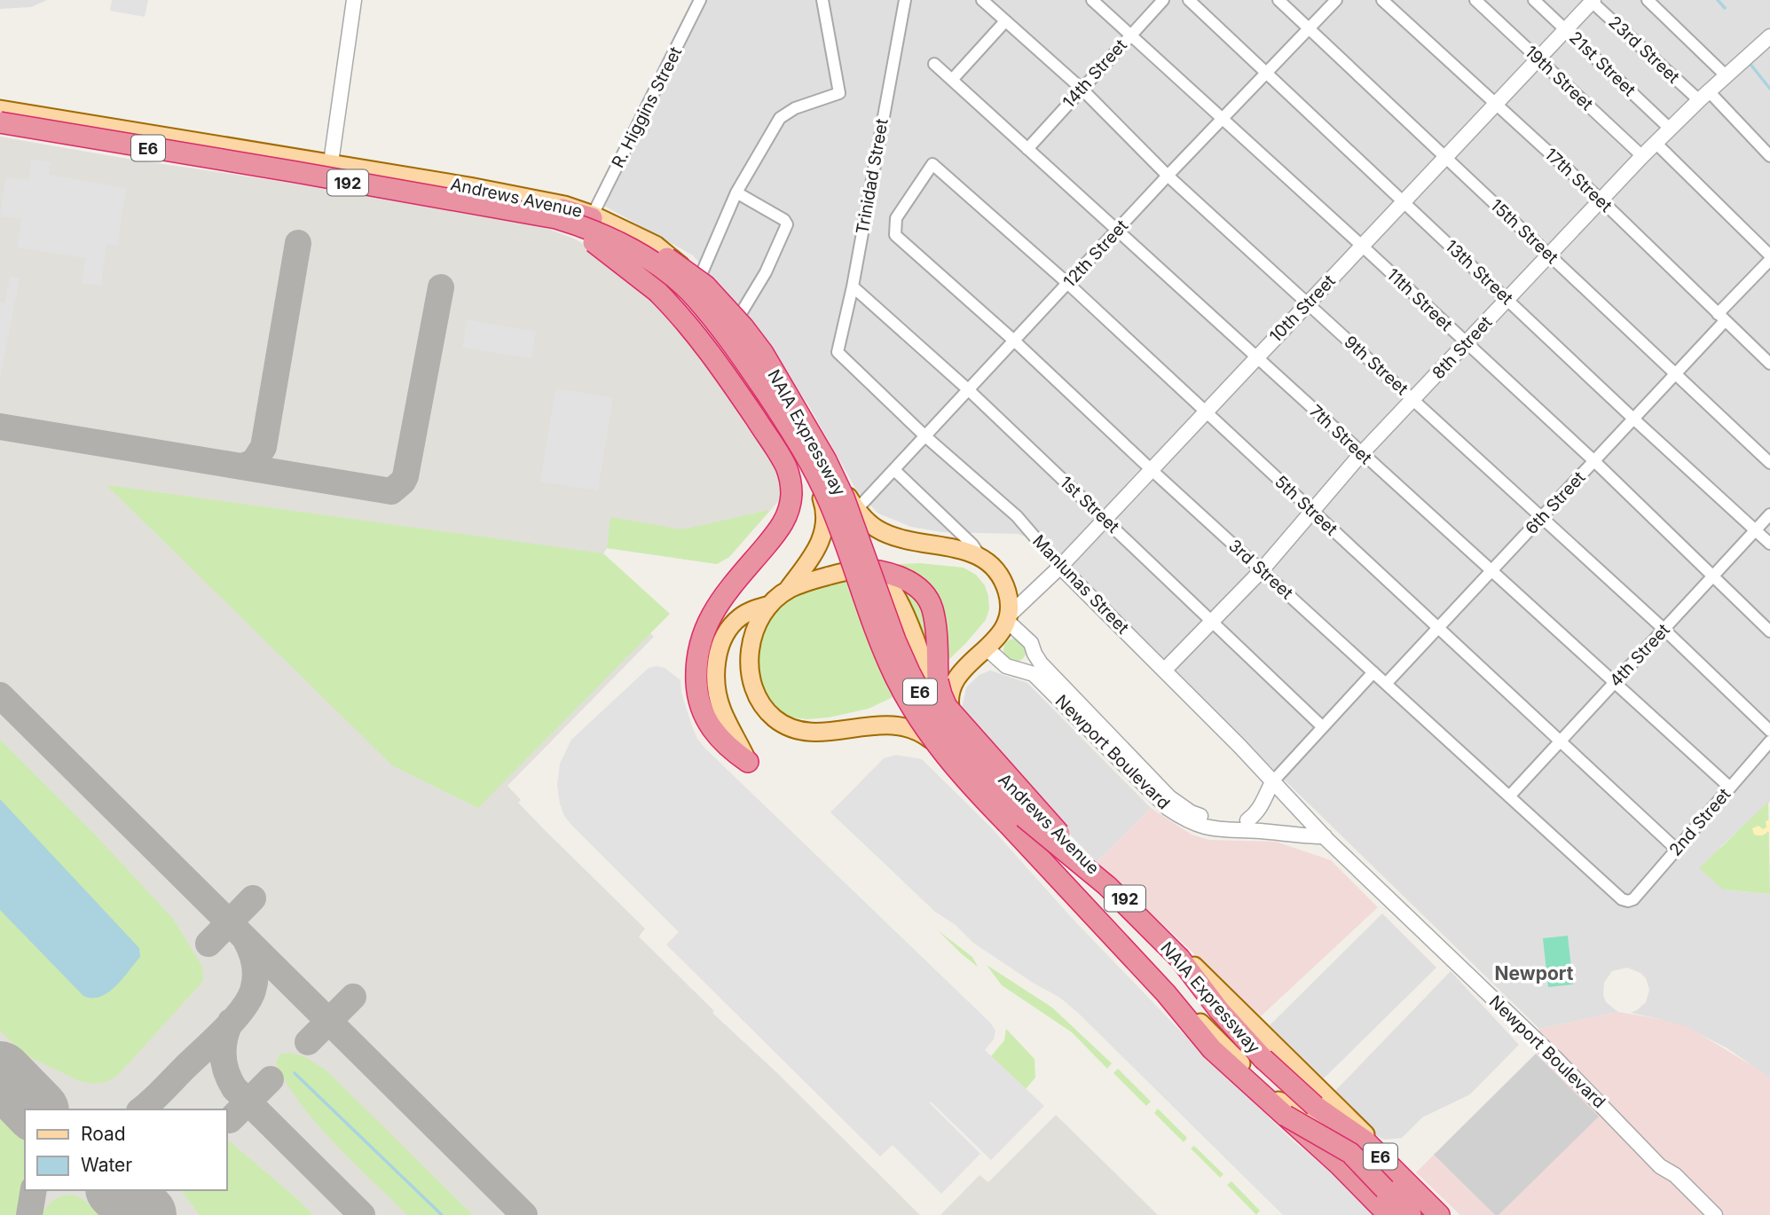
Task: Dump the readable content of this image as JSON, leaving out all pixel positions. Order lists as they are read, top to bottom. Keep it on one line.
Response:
{"streets":{"highway":["E6","NAIA Expressway"],"main road":["192","Andrews Avenue"],"street":["23rd Street","21st Street","14th Street","19th Street","R. Higgins Street","Trinidad Street","17th Street","15th Street","12th Street","13th Street","11th Street","10th Street","8th Street","9th Street","7th Street","6th Street","1st Street","5th Street","3rd Street","Manlunas Street","4th Street","Newport Boulevard","2nd Street"]},"crossings":[["23rd Street","10th Street"],["23rd Street","8th Street"],["21st Street","10th Street"],["21st Street","8th Street"],["14th Street","11th Street"],["14th Street","9th Street"],["14th Street","7th Street"],["19th Street","10th Street"],["19th Street","8th Street"],["R. Higgins Street","Andrews Avenue"],["Trinidad Street","1st Street"],["Trinidad Street","Manlunas Street"],["17th Street","10th Street"],["17th Street","8th Street"],["17th Street","6th Street"],["192","Andrews Avenue"],["192","10th Street"],["192","Newport Boulevard"],["Andrews Avenue","12th Street"],["Andrews Avenue","NAIA Expressway"],["Andrews Avenue","Newport Boulevard"],["15th Street","12th Street"],["15th Street","10th Street"],["15th Street","8th Street"],["15th Street","6th Street"],["12th Street","13th Street"],["12th Street","11th Street"],["12th Street","9th Street"],["12th Street","7th Street"],["12th Street","1st Street"],["12th Street","5th Street"],["12th Street","3rd Street"],["12th Street","Manlunas Street"],["13th Street","10th Street"],["13th Street","8th Street"],["13th Street","6th Street"],["13th Street","4th Street"],["11th Street","10th Street"],["11th Street","8th Street"],["11th Street","6th Street"],["11th Street","4th Street"],["10th Street","9th Street"],["10th Street","7th Street"],["10th Street","1st Street"],["10th Street","5th Street"],["10th Street","3rd Street"],["10th Street","Manlunas Street"],["10th Street","Newport Boulevard"],["8th Street","9th Street"],["8th Street","7th Street"],["8th Street","1st Street"],["8th Street","5th Street"],["8th Street","3rd Street"],["8th Street","Manlunas Street"],["9th Street","6th Street"],["9th Street","4th Street"],["7th Street","6th Street"],["7th Street","4th Street"],["7th Street","2nd Street"],["6th Street","5th Street"],["6th Street","3rd Street"],["5th Street","3rd Street"],["5th Street","4th Street"],["5th Street","2nd Street"],["3rd Street","4th Street"],["3rd Street","2nd Street"],["Manlunas Street","Newport Boulevard"]],"districts":["Newport"],"legend":["Road","Water"]}
